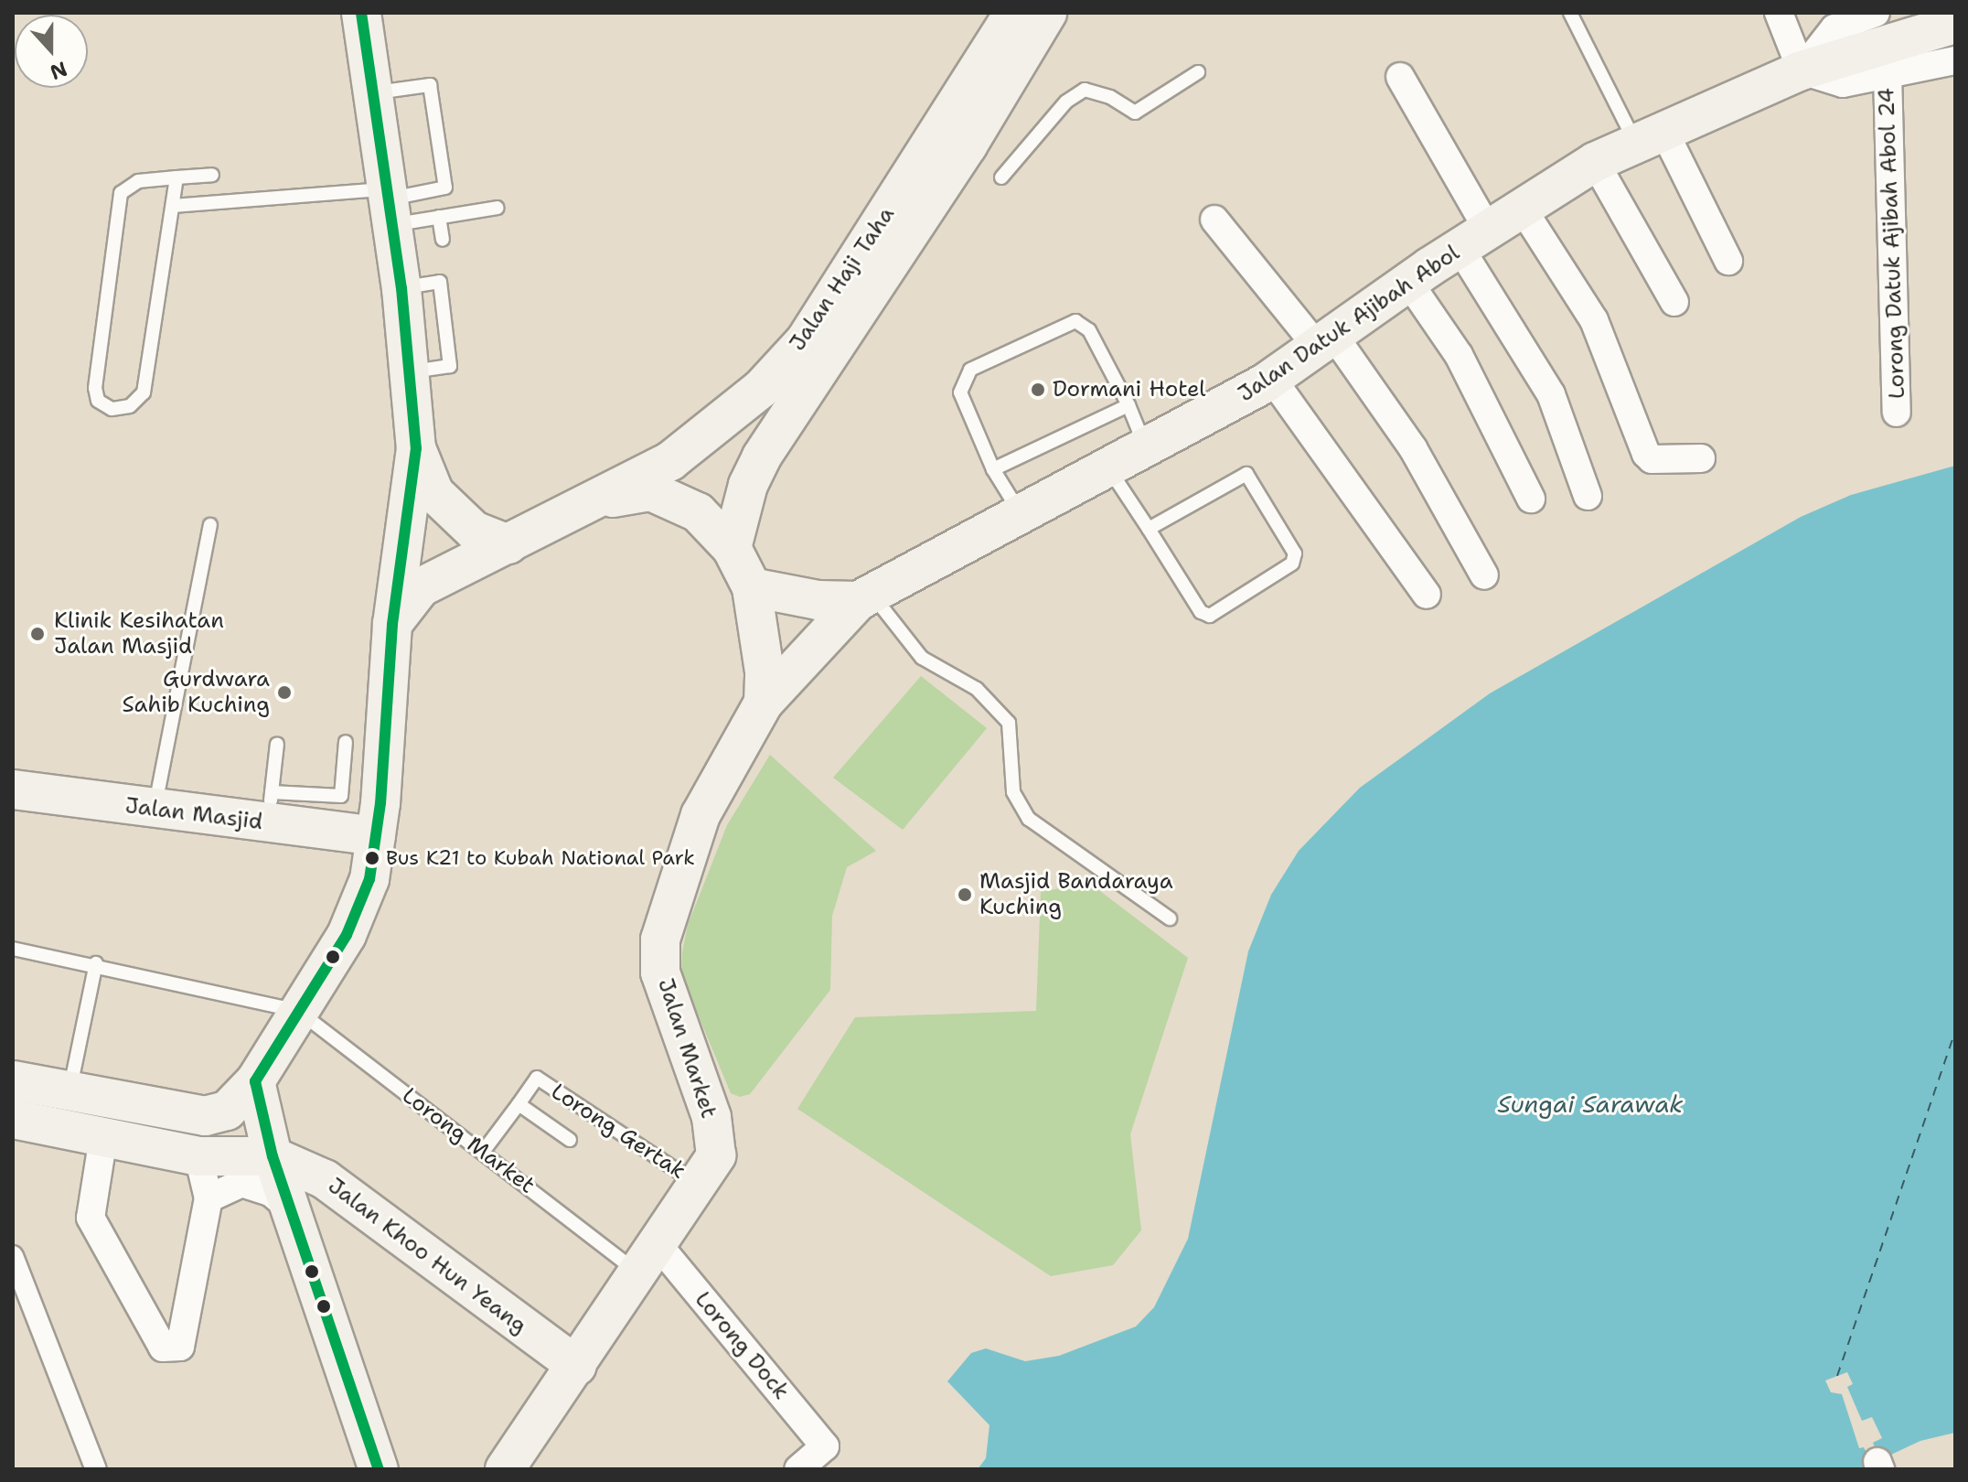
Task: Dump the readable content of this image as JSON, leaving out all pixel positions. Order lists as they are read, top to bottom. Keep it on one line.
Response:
{"streets":{"main road":["Jalan Haji Taha","Jalan Datuk Ajibah Abol","Jalan Masjid","Jalan Market","Jalan Khoo Hun Yeang"],"street":["Lorong Datuk Ajibah Abol 24","Lorong Dock"],"lane":["Lorong Gertak","Lorong Market"]},"crossings":[["Jalan Datuk Ajibah Abol","Jalan Market"],["Jalan Market","Lorong Gertak"],["Jalan Market","Lorong Market"],["Jalan Market","Jalan Khoo Hun Yeang"],["Jalan Market","Lorong Dock"],["Lorong Market","Lorong Dock"]],"water":["Sungai Sarawak"],"places":["Dormani Hotel","Klinik Kesihatan Jalan Masjid","Gurdwara Sahib Kuching","Bus K21 to Kubah National Park","Masjid Bandaraya Kuching"],"north":"bottom"}
